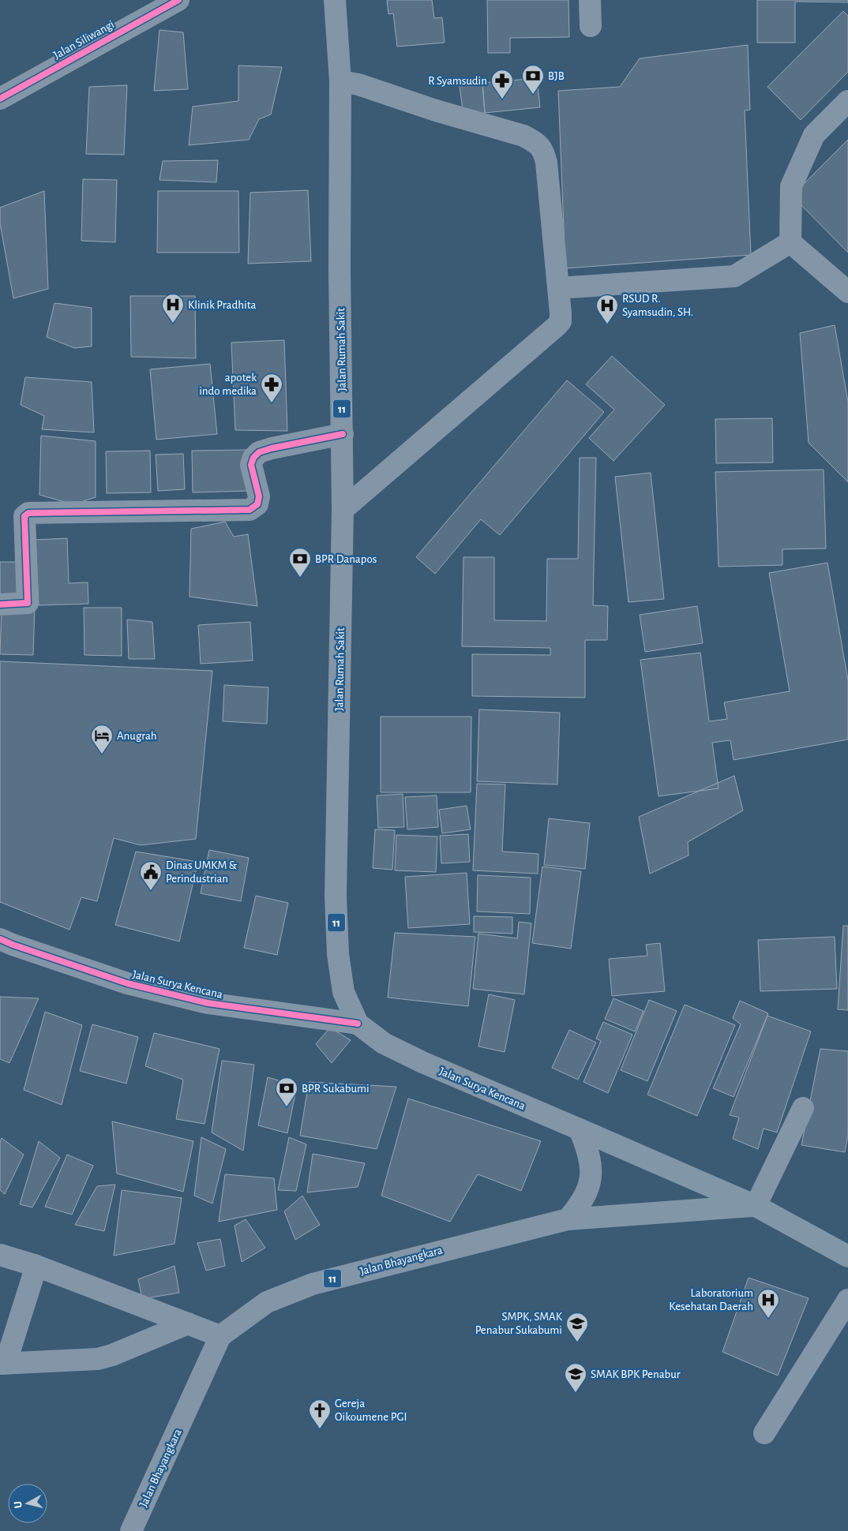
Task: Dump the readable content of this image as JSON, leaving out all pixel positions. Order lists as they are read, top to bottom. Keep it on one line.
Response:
{"streets":{"highway":["Jalan Rumah Sakit","11","Jalan Surya Kencana","Jalan Bhayangkara"],"street":["Jalan Siliwangi"]},"crossings":[["Jalan Rumah Sakit","Jalan Surya Kencana"]],"places":{"bank":["BJB","BPR Danapos","BPR Sukabumi"],"pharmacy":["R Syamsudin","apotek indo medika"],"hospital":["Klinik Pradhita","RSUD R. Syamsudin, SH.","Laboratorium Kesehatan Daerah"],"hotel":["Anugrah"],"public building":["Dinas UMKM & Perindustrian"],"school or university":["SMPK, SMAK Penabur Sukabumi","SMAK BPK Penabur"],"church":["Gereja Oikoumene PGI"]},"north":"left"}
